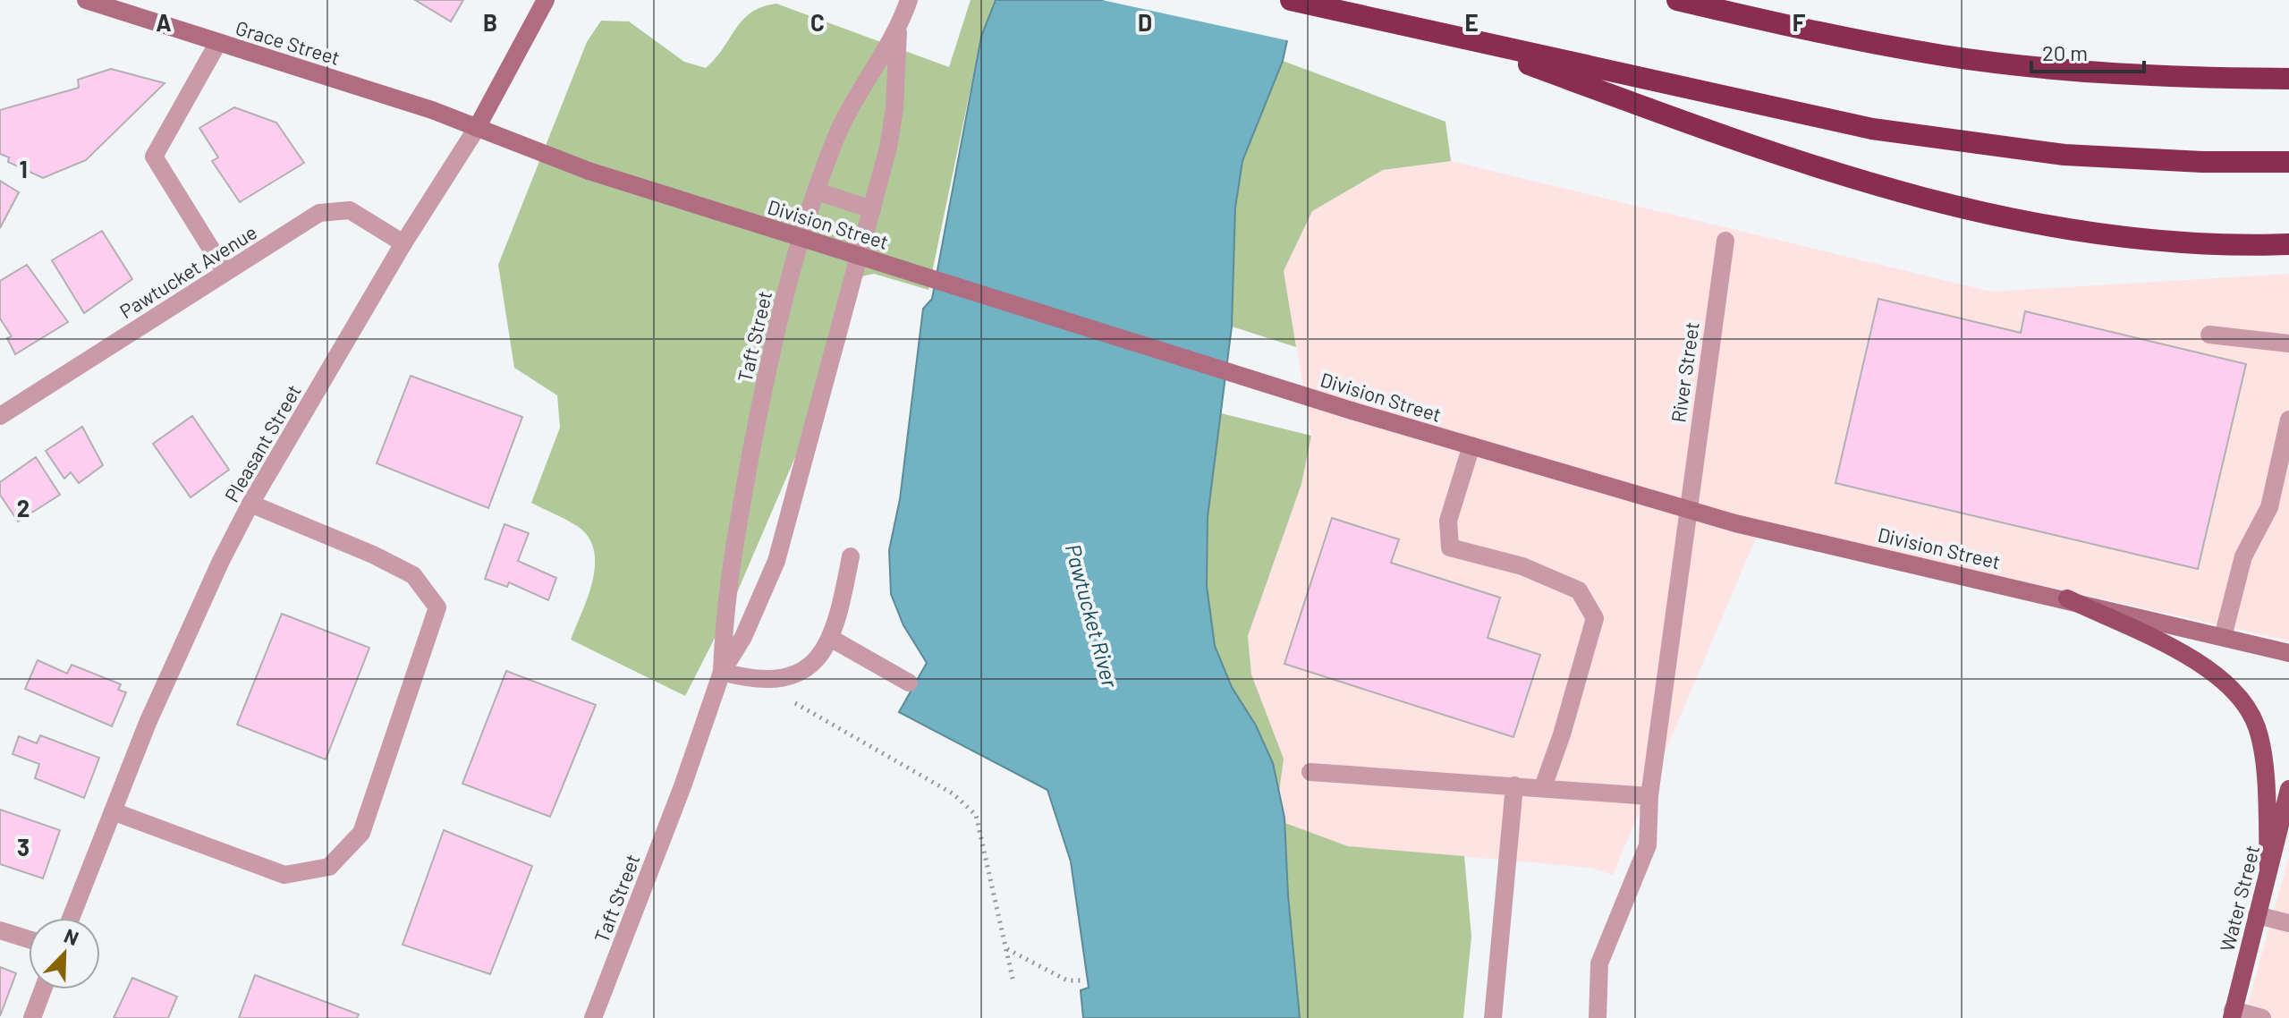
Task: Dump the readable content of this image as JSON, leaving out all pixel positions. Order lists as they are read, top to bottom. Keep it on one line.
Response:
{"streets":{"main road":["Grace Street","Division Street","Pleasant Street","Water Street"],"street":["Pawtucket Avenue","Taft Street","River Street"]},"crossings":[["Grace Street","Division Street"],["Grace Street","Pleasant Street"],["Division Street","River Street"],["Division Street","Pleasant Street"],["Pawtucket Avenue","Pleasant Street"]],"water":["Pawtucket River"],"scale_bar":"20 m","north":"top right","grid":{"columns":["A","B","C","D","E","F"],"rows":["1","2","3"]}}
